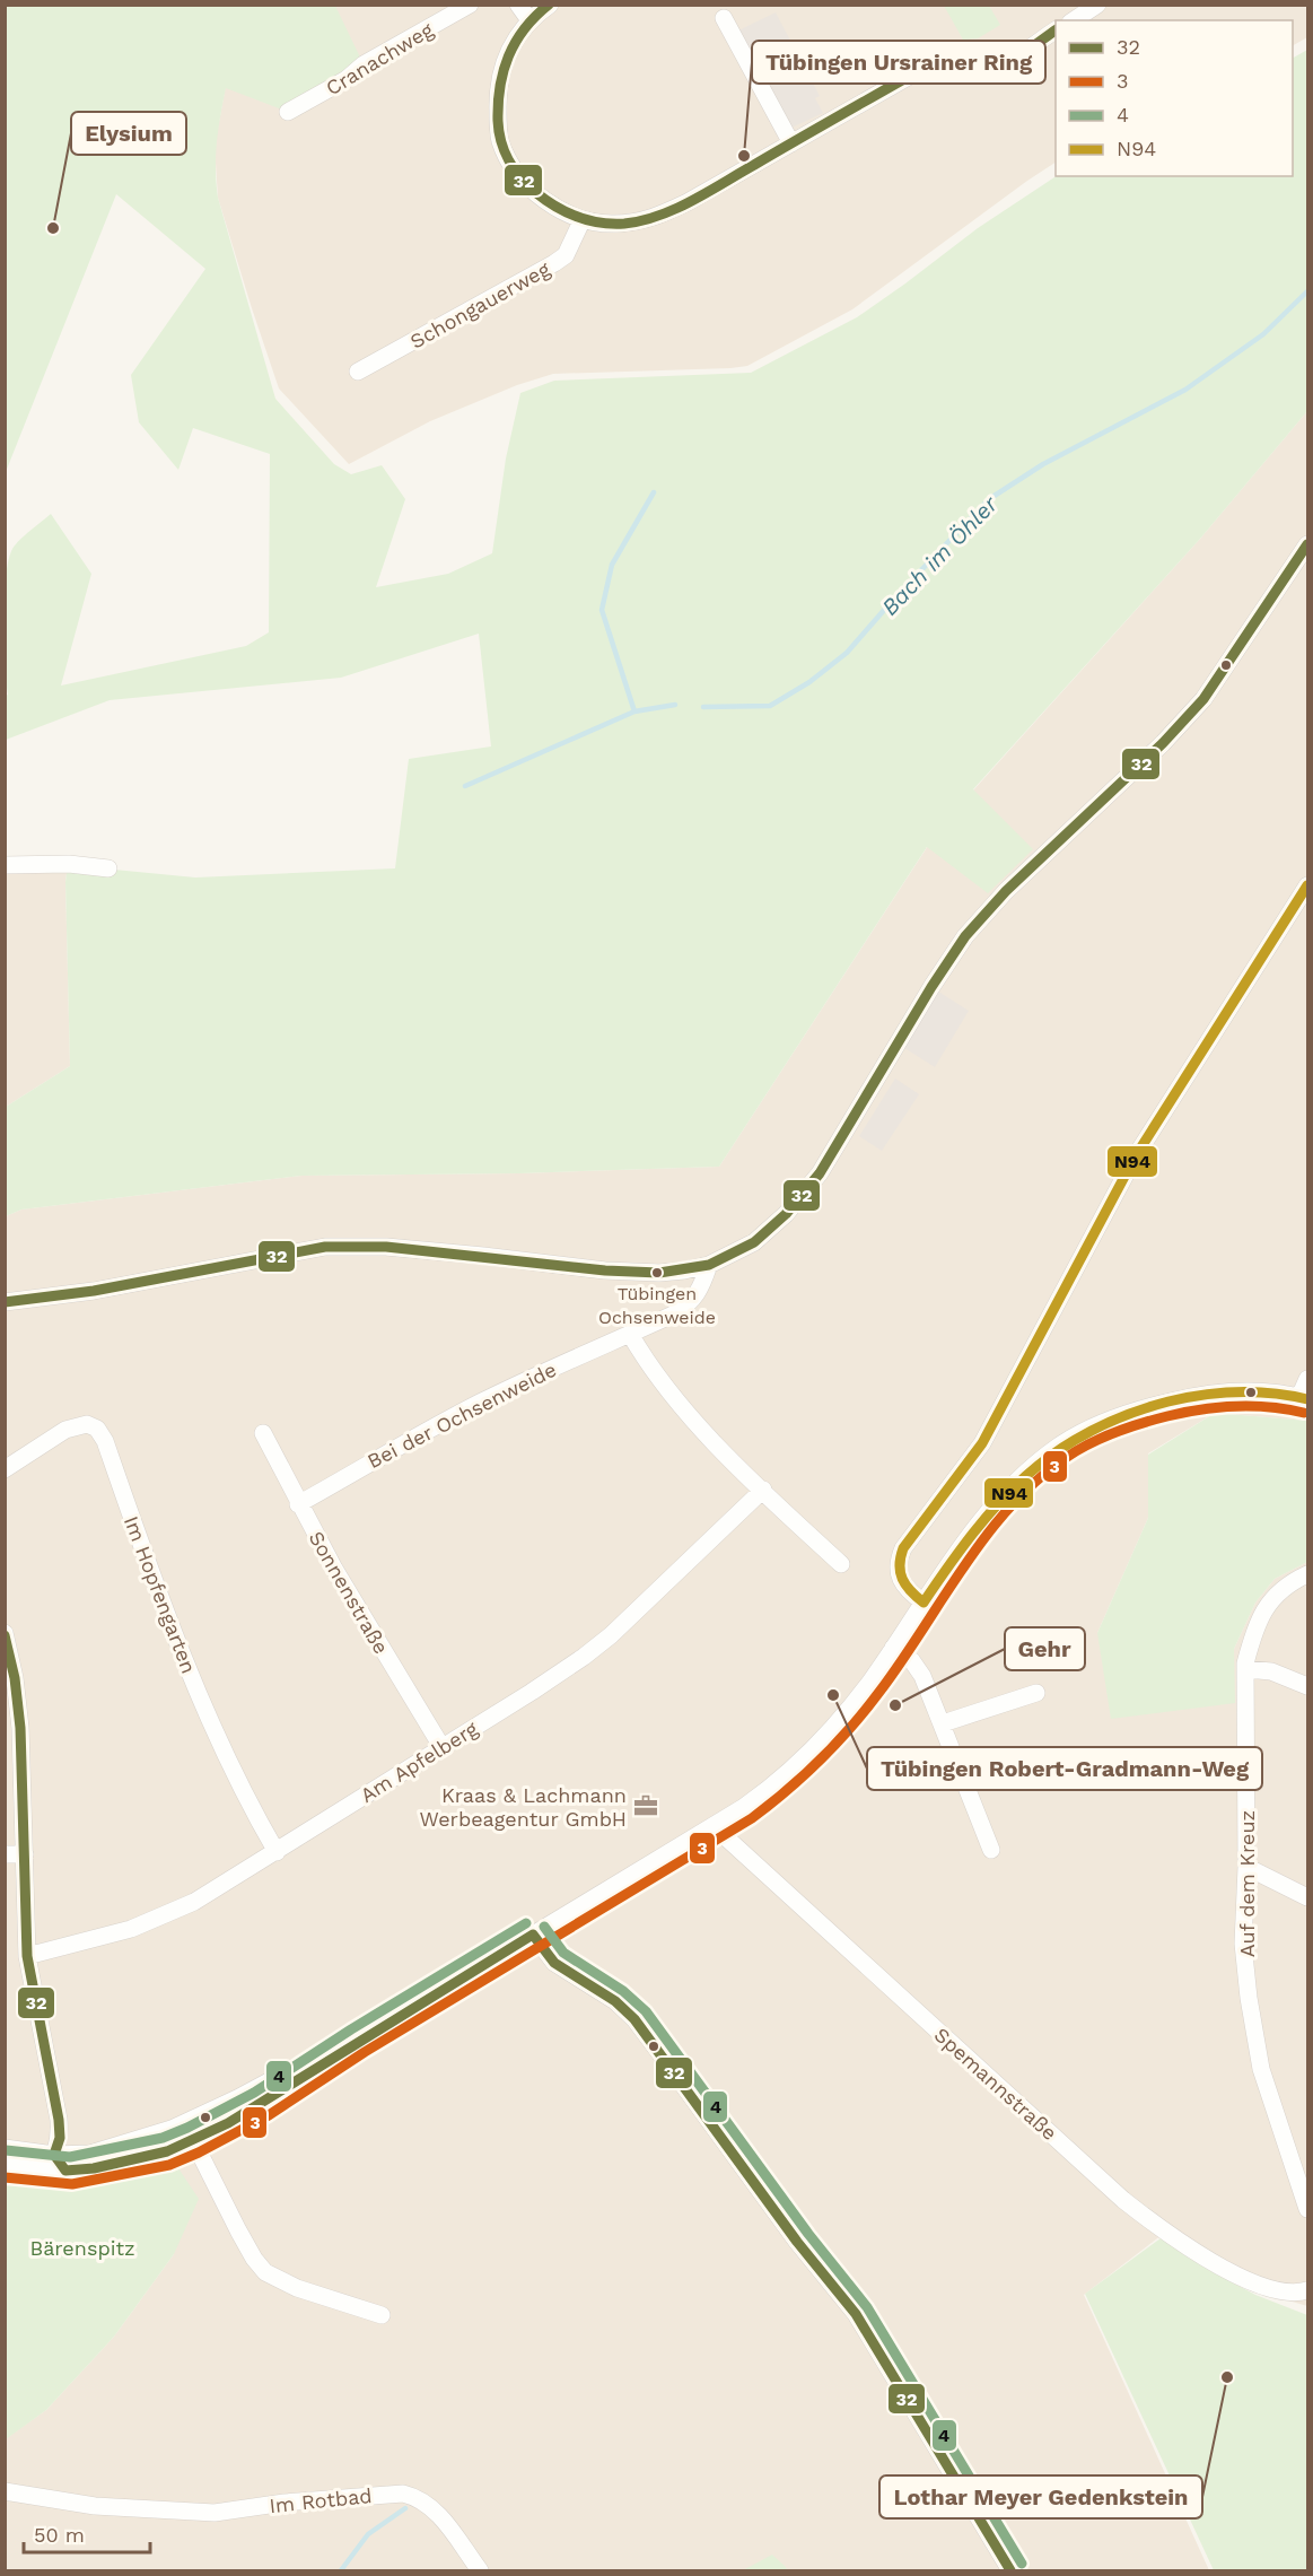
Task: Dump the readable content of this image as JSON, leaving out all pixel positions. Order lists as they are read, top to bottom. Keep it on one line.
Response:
{"streets":{"street":["Cranachweg","Schongauerweg","Bei der Ochsenweide","Sonnenstraße","Im Hopfengarten","Am Apfelberg","Auf dem Kreuz","Spemannstraße","Im Rotbad"]},"crossings":[["Bei der Ochsenweide","Sonnenstraße"],["Sonnenstraße","Am Apfelberg"],["Im Hopfengarten","Am Apfelberg"]],"water":["Bach im Öhler"],"parks":["Bärenspitz"],"places":{"other":["Tübingen Ursrainer Ring","Elysium","Tübingen Ochsenweide","Tübingen Robert-Gradmann-Weg","Gehr","Lothar Meyer Gedenkstein"],"office":["Kraas & Lachmann Werbeagentur GmbH"]},"lines":["transit line 32","transit line N94","transit line 3","transit line 4"],"legend":["32","3","4","N94"],"scale_bar":"50 m"}
